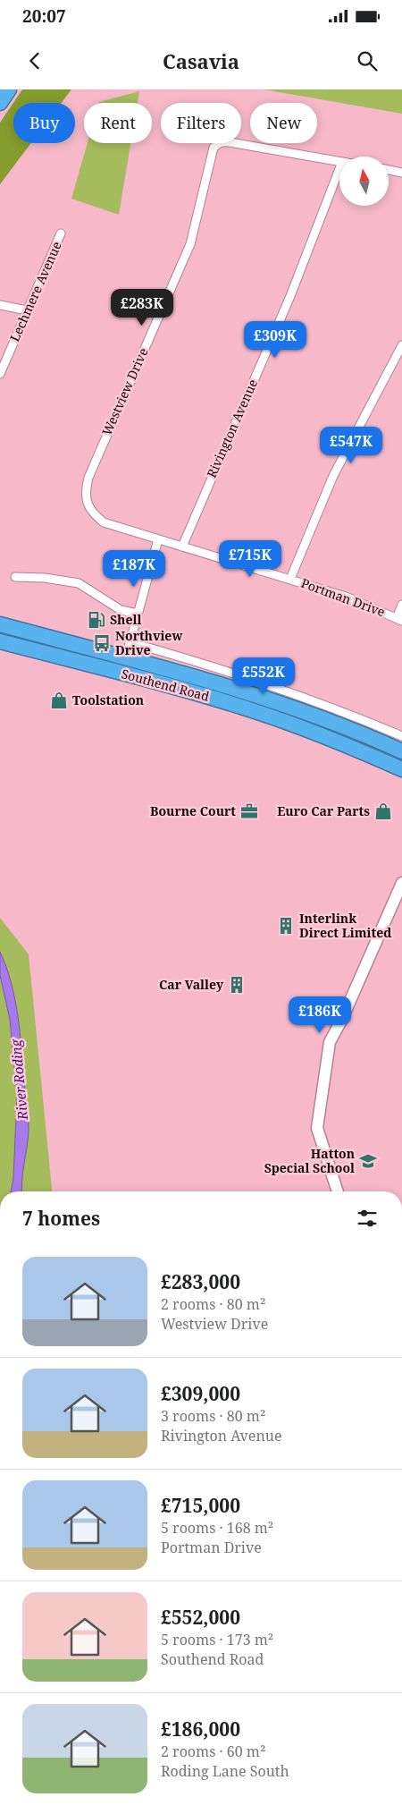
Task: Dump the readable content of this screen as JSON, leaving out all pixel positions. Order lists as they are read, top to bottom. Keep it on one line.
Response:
{"streets":{"highway":["Southend Road"],"street":["Lechmere Avenue","Westview Drive","Rivington Avenue","Portman Drive"]},"crossings":[["Westview Drive","Portman Drive"],["Rivington Avenue","Portman Drive"]],"water":["River Roding"],"places":{"fuel station":["Shell"],"bus stop":["Northview Drive"],"shop":["Toolstation","Euro Car Parts"],"office":["Bourne Court"],"building":["Interlink Direct Limited","Car Valley"],"school or university":["Hatton Special School"]},"north":"top","page":{"status":"20:07","header":"Casavia","chip":["Buy","Rent","Filters","New"],"price":["£283K","£309K","£547K","£715K","£187K","£552K","£186K"],"heading":"7 homes","list":[{"name":"£283,000","note":"2 rooms · 80 m² · Westview Drive"},{"name":"£309,000","note":"3 rooms · 80 m² · Rivington Avenue"},{"name":"£715,000","note":"5 rooms · 168 m² · Portman Drive"},{"name":"£552,000","note":"5 rooms · 173 m² · Southend Road"},{"name":"£186,000","note":"2 rooms · 60 m² · Roding Lane South"}]}}
